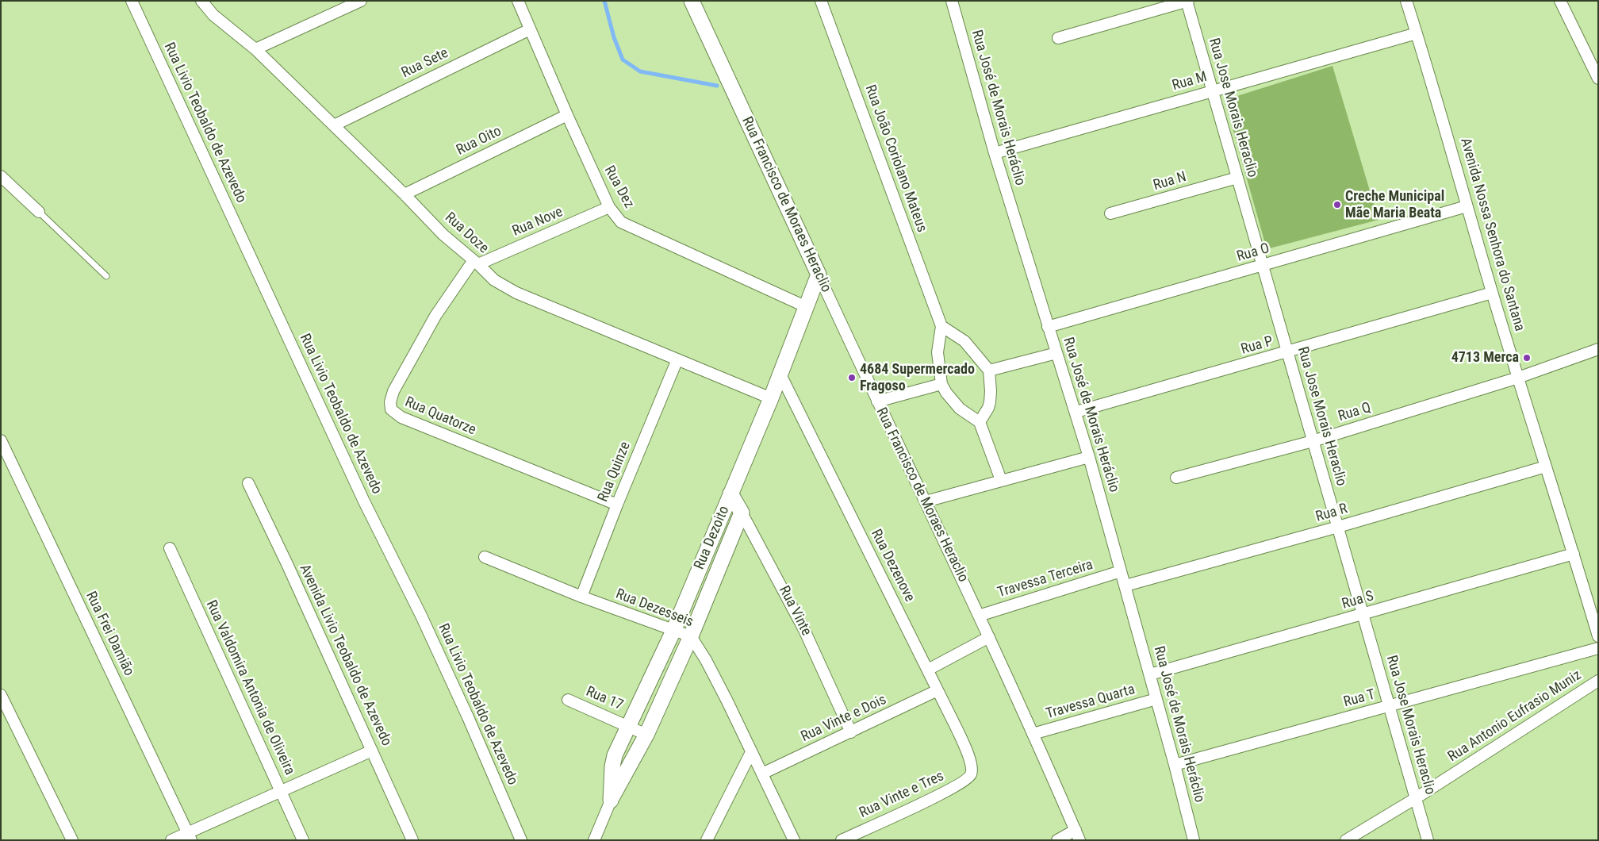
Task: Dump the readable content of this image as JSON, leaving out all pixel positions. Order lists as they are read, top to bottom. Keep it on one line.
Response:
{"streets":{"street":["Rua Sete","Rua M","Rua José de Morais Heráclio","Rua Jose Morais Heraclio","Rua Livio Teobaldo de Azevedo","Rua Oito","Rua João Coriolano Mateus","Rua N","Rua Dez","Rua Francisco de Moraes Heraclio","Rua Nove","Rua Doze","Avenida Nossa Senhora do Santana","Rua O","Rua P","Rua Q","Rua Quatorze","Rua Quinze","Rua R","Rua Dezoito","Rua Dezenove","Travessa Terceira","Rua S","Rua Dezesseis","Rua Vinte","Rua Frei Damião","Avenida Livio Teobaldo de Azevedo","Rua Valdomira Antonia de Oliveira","Rua 17","Rua T","Travessa Quarta","Rua Antonio Eufrasio Muniz","Rua Vinte e Dois","Rua Vinte e Tres"]},"crossings":[["Rua Sete","Rua Dez"],["Rua Sete","Rua Doze"],["Rua M","Rua José de Morais Heráclio"],["Rua M","Rua Jose Morais Heraclio"],["Rua M","Avenida Nossa Senhora do Santana"],["Rua José de Morais Heráclio","Rua O"],["Rua José de Morais Heráclio","Rua P"],["Rua José de Morais Heráclio","Rua R"],["Rua José de Morais Heráclio","Travessa Terceira"],["Rua José de Morais Heráclio","Rua S"],["Rua José de Morais Heráclio","Rua T"],["Rua José de Morais Heráclio","Travessa Quarta"],["Rua Jose Morais Heraclio","Rua N"],["Rua Jose Morais Heraclio","Rua O"],["Rua Jose Morais Heraclio","Rua P"],["Rua Jose Morais Heraclio","Rua Q"],["Rua Jose Morais Heraclio","Rua R"],["Rua Jose Morais Heraclio","Rua S"],["Rua Jose Morais Heraclio","Rua T"],["Rua Jose Morais Heraclio","Rua Antonio Eufrasio Muniz"],["Rua Oito","Rua Dez"],["Rua Oito","Rua Doze"],["Rua Dez","Rua Nove"],["Rua Dez","Rua Dezoito"],["Rua Francisco de Moraes Heraclio","Rua Dezoito"],["Rua Francisco de Moraes Heraclio","Travessa Terceira"],["Rua Francisco de Moraes Heraclio","Travessa Quarta"],["Rua Nove","Rua Doze"],["Rua Nove","Rua Quatorze"],["Rua Doze","Rua Quatorze"],["Rua Doze","Rua Quinze"],["Rua Doze","Rua Dezoito"],["Avenida Nossa Senhora do Santana","Rua O"],["Avenida Nossa Senhora do Santana","Rua P"],["Avenida Nossa Senhora do Santana","Rua Q"],["Avenida Nossa Senhora do Santana","Rua R"],["Avenida Nossa Senhora do Santana","Rua S"],["Rua Quatorze","Rua Quinze"],["Rua Quinze","Rua Dezesseis"],["Rua Dezoito","Rua Dezenove"],["Rua Dezoito","Rua Dezesseis"],["Rua Dezoito","Rua Vinte"],["Rua Dezoito","Rua 17"],["Rua Dezenove","Rua Vinte e Dois"],["Rua Dezenove","Rua Vinte e Tres"],["Rua Dezesseis","Rua Vinte e Dois"],["Rua Vinte","Rua Vinte e Dois"]],"places":["Creche Municipal Mãe Maria Beata","4713 Merca","4684 Supermercado Fragoso"]}
